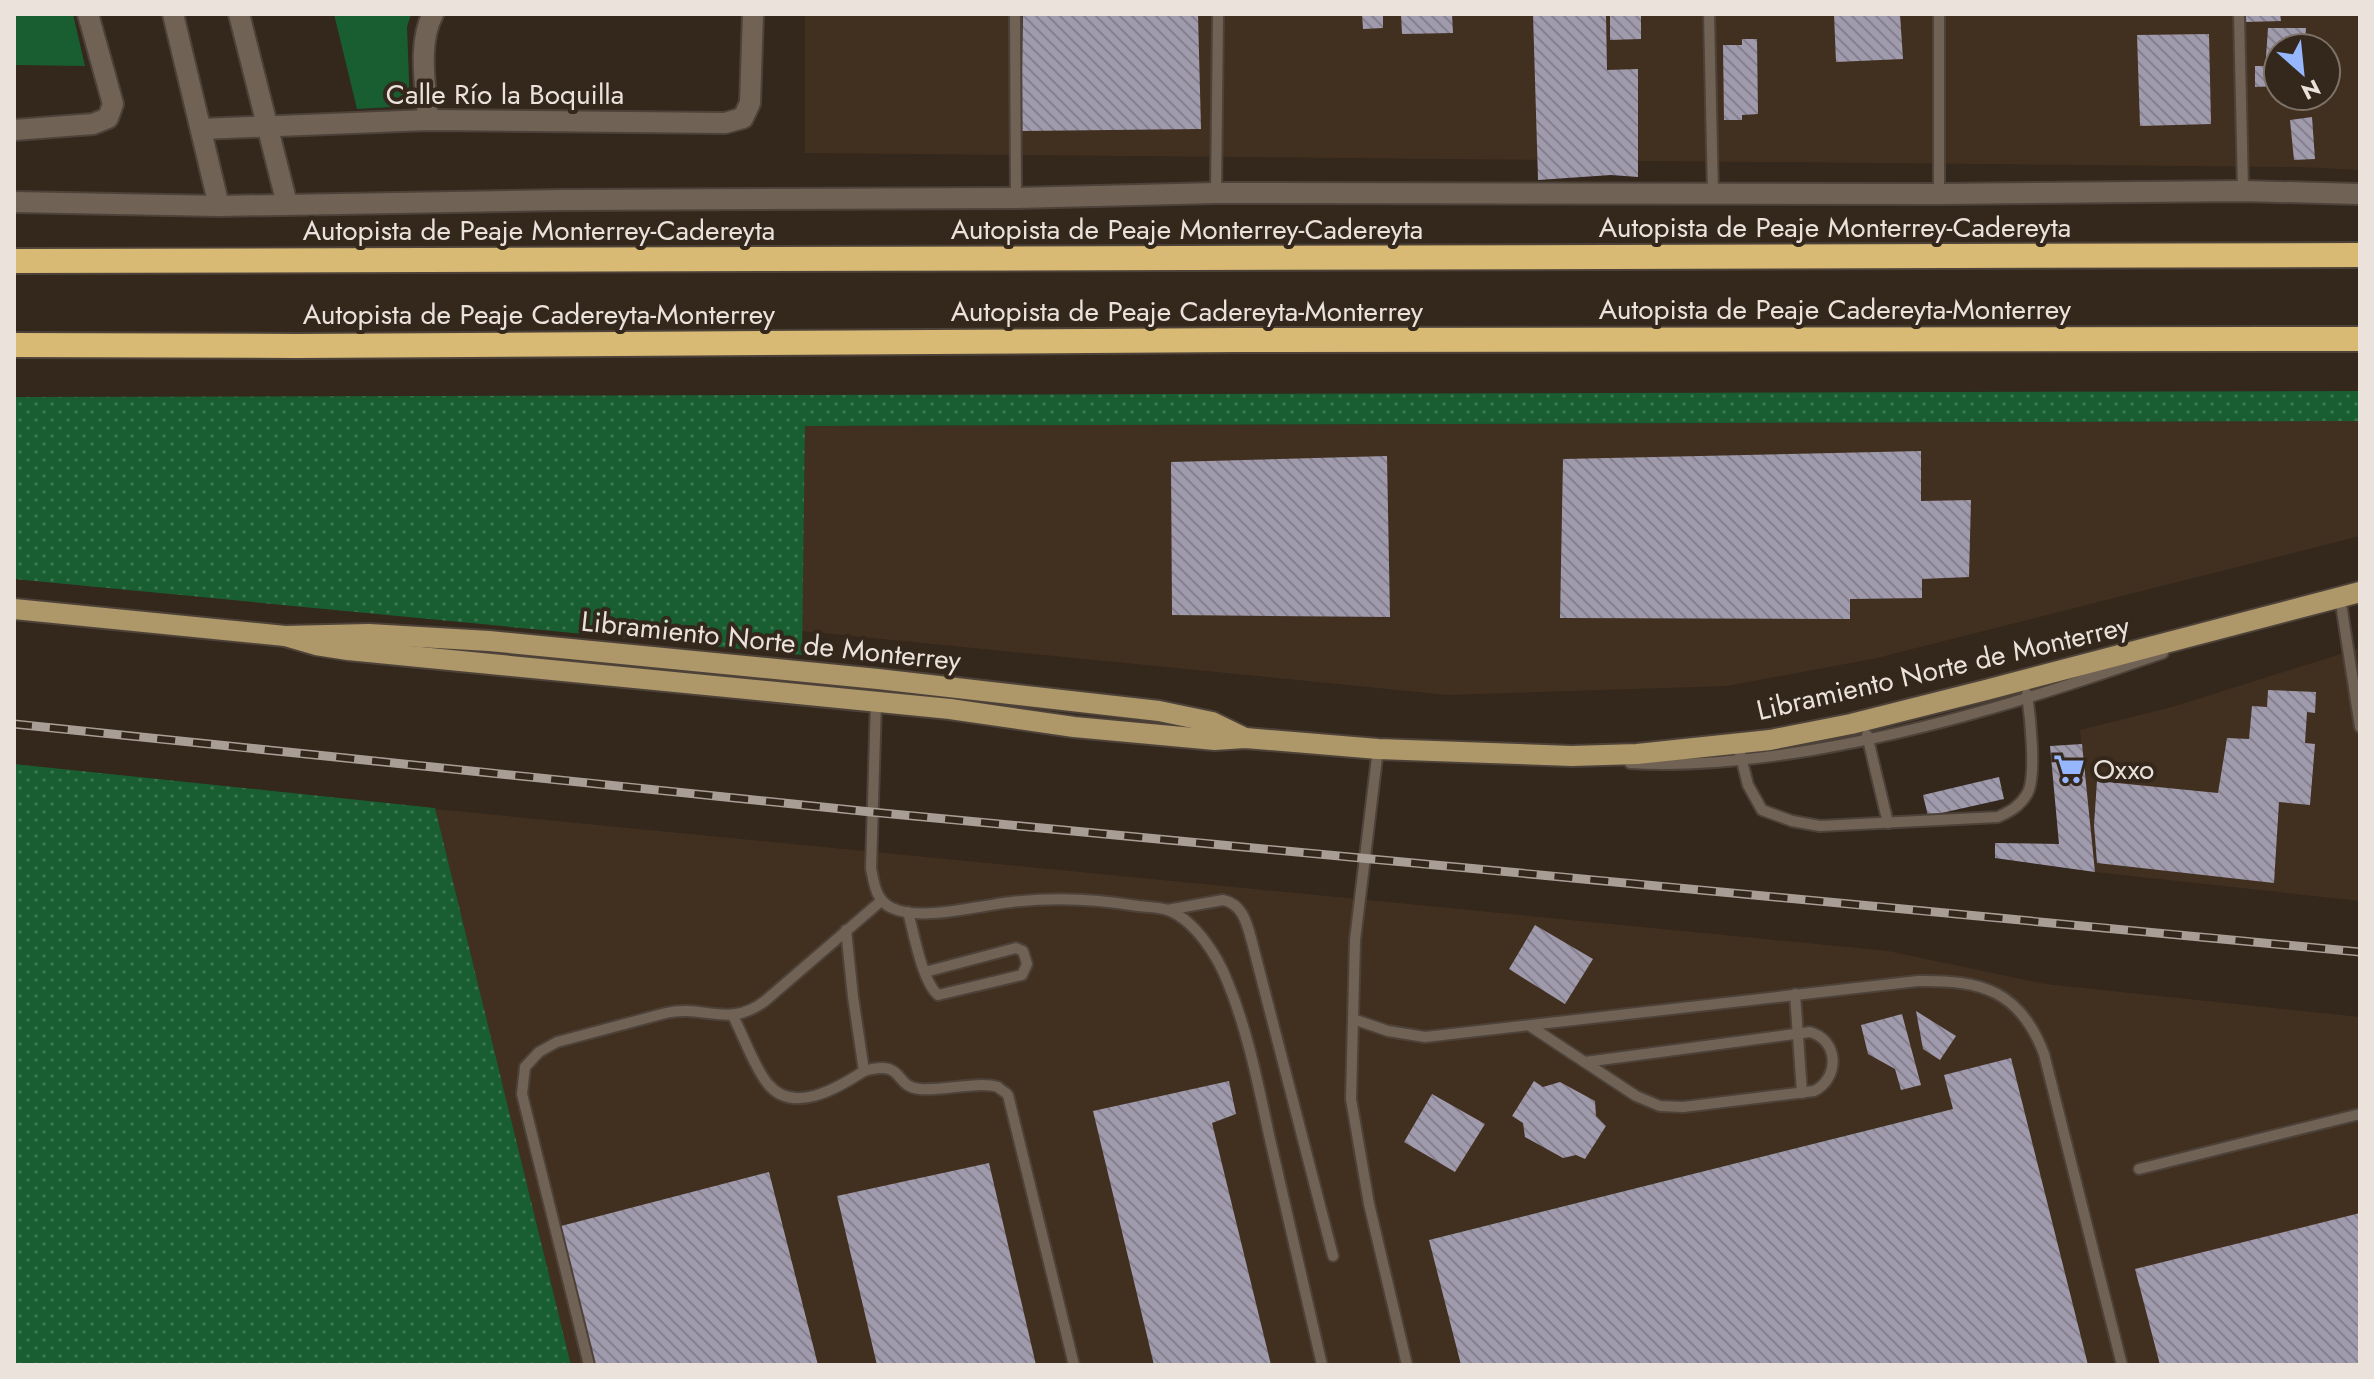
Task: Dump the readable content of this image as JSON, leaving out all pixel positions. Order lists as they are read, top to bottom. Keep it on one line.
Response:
{"streets":{"highway":["Autopista de Peaje Monterrey-Cadereyta","Autopista de Peaje Cadereyta-Monterrey"],"main road":["Libramiento Norte de Monterrey"],"street":["Calle Río la Boquilla"]},"places":{"supermarket":["Oxxo"]},"north":"bottom right"}
